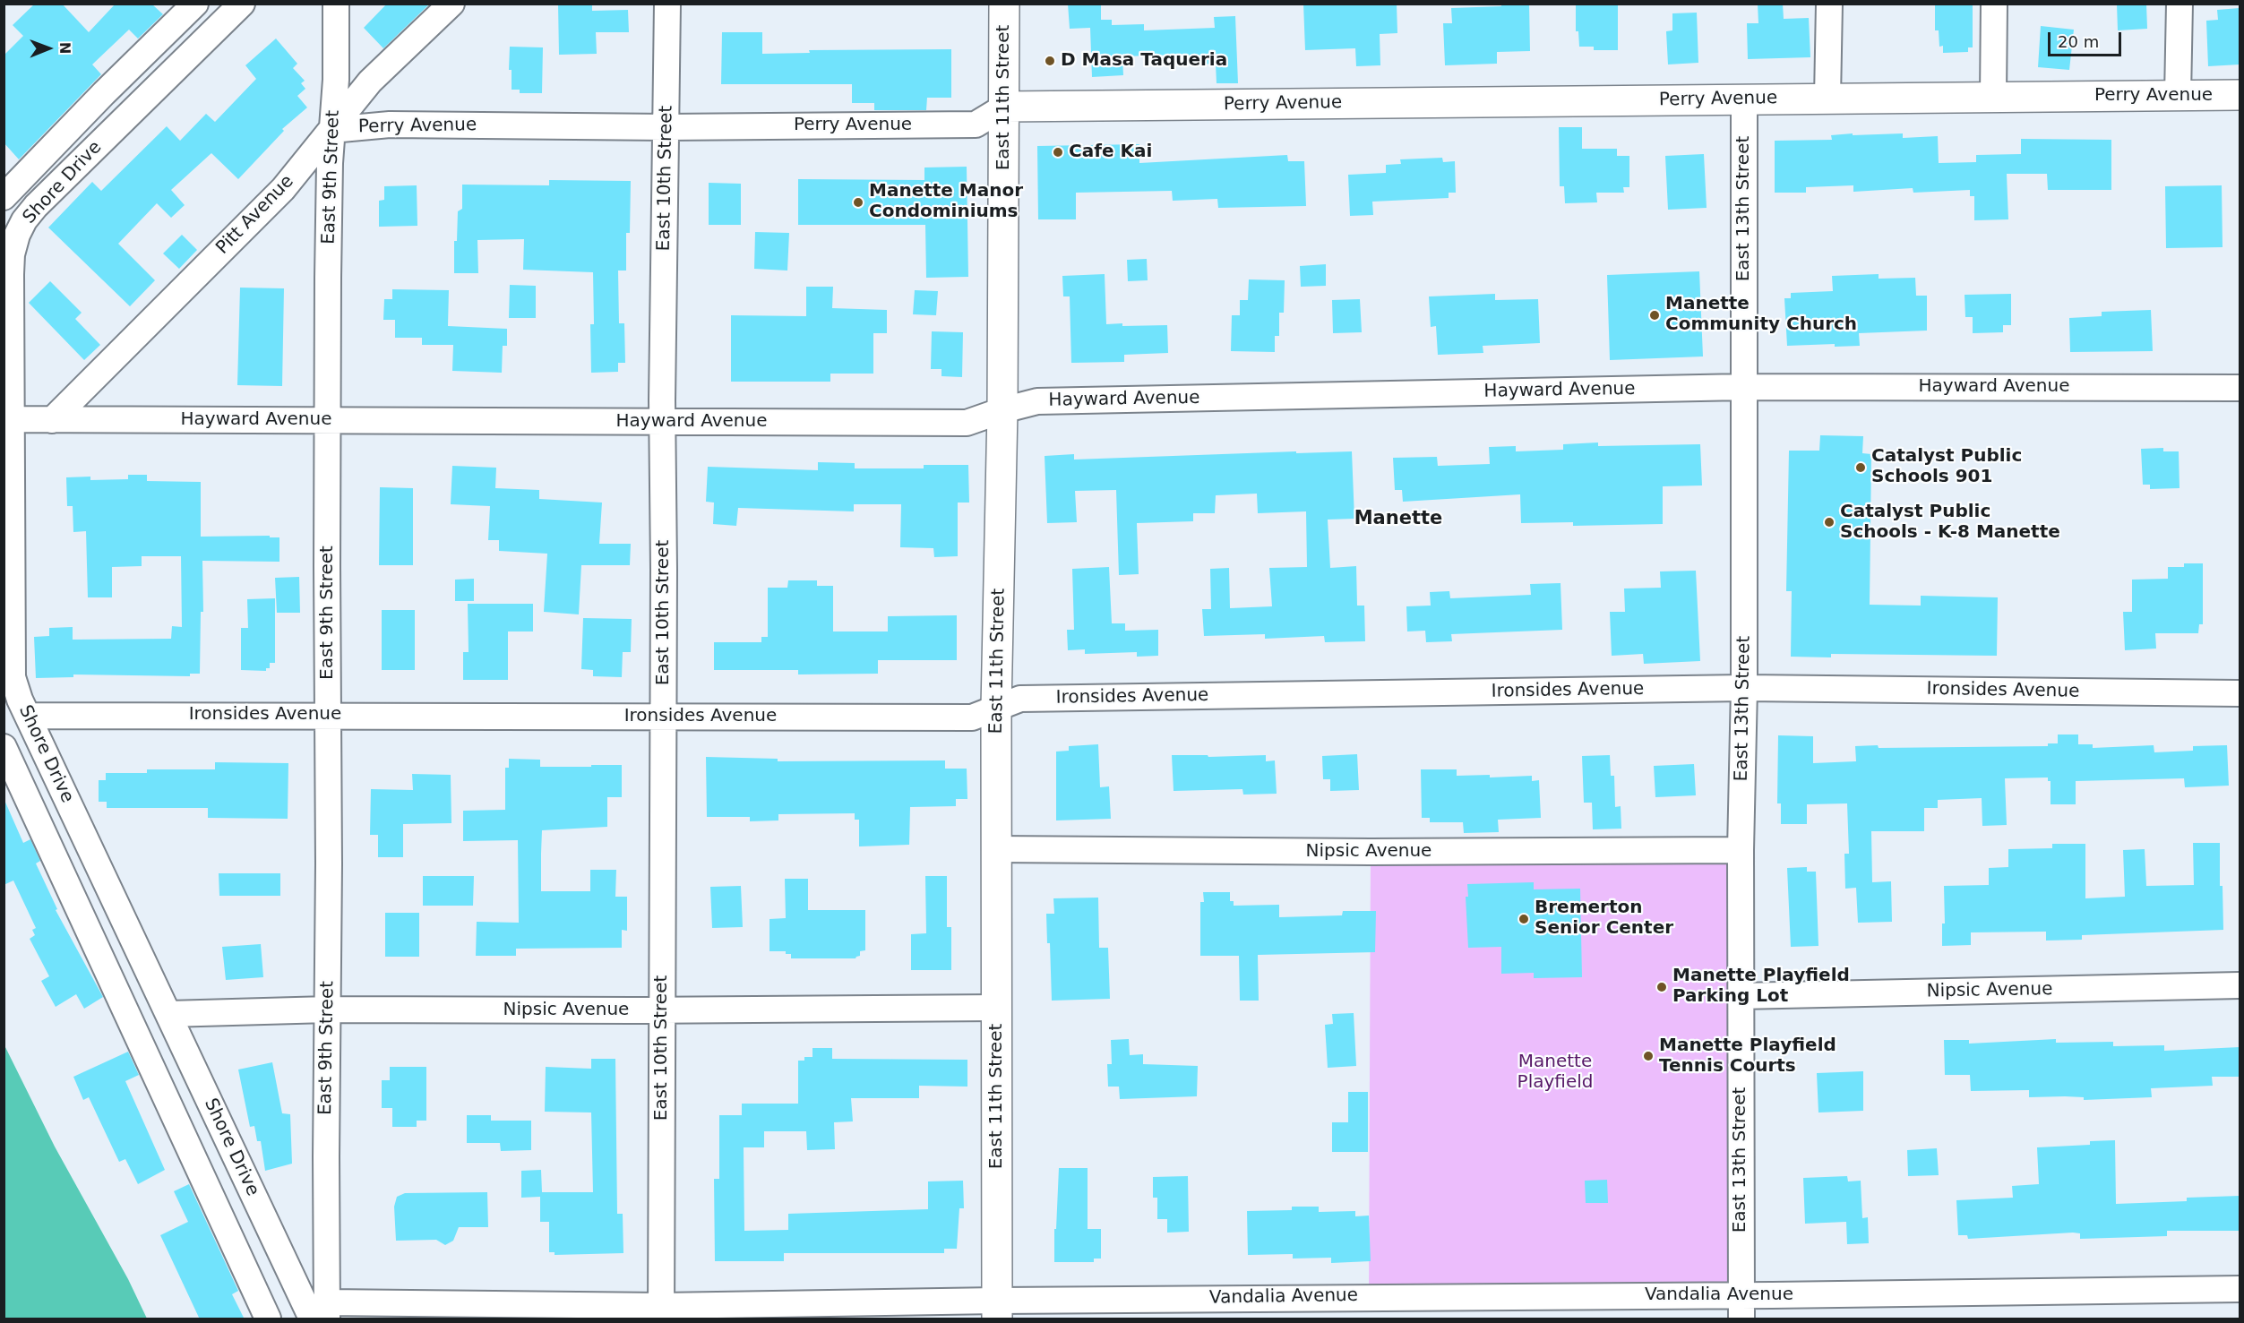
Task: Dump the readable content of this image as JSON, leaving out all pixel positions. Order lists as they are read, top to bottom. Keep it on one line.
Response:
{"streets":{"main road":["Perry Avenue","East 11th Street"],"street":["East 9th Street","East 10th Street","Shore Drive","East 13th Street","Pitt Avenue","Hayward Avenue","Ironsides Avenue","Nipsic Avenue","Vandalia Avenue"]},"crossings":[["Perry Avenue","East 11th Street"],["Perry Avenue","East 9th Street"],["Perry Avenue","East 10th Street"],["Perry Avenue","East 13th Street"],["Perry Avenue","Pitt Avenue"],["East 11th Street","Hayward Avenue"],["East 11th Street","Ironsides Avenue"],["East 11th Street","Nipsic Avenue"],["East 11th Street","Vandalia Avenue"],["East 9th Street","Shore Drive"],["East 9th Street","Pitt Avenue"],["East 9th Street","Hayward Avenue"],["East 9th Street","Ironsides Avenue"],["East 9th Street","Nipsic Avenue"],["East 9th Street","Vandalia Avenue"],["East 10th Street","Hayward Avenue"],["East 10th Street","Ironsides Avenue"],["East 10th Street","Nipsic Avenue"],["East 10th Street","Vandalia Avenue"],["Shore Drive","Hayward Avenue"],["Shore Drive","Ironsides Avenue"],["Shore Drive","Nipsic Avenue"],["Shore Drive","Vandalia Avenue"],["East 13th Street","Hayward Avenue"],["East 13th Street","Ironsides Avenue"],["East 13th Street","Nipsic Avenue"],["East 13th Street","Vandalia Avenue"],["Pitt Avenue","Hayward Avenue"]],"districts":["Manette"],"parks":["Manette Playfield"],"places":["D Masa Taqueria","Cafe Kai","Manette Manor Condominiums","Manette Community Church","Catalyst Public Schools 901","Catalyst Public Schools - K-8 Manette","Bremerton Senior Center","Manette Playfield Parking Lot","Manette Playfield Tennis Courts"],"scale_bar":"20 m","north":"right"}
